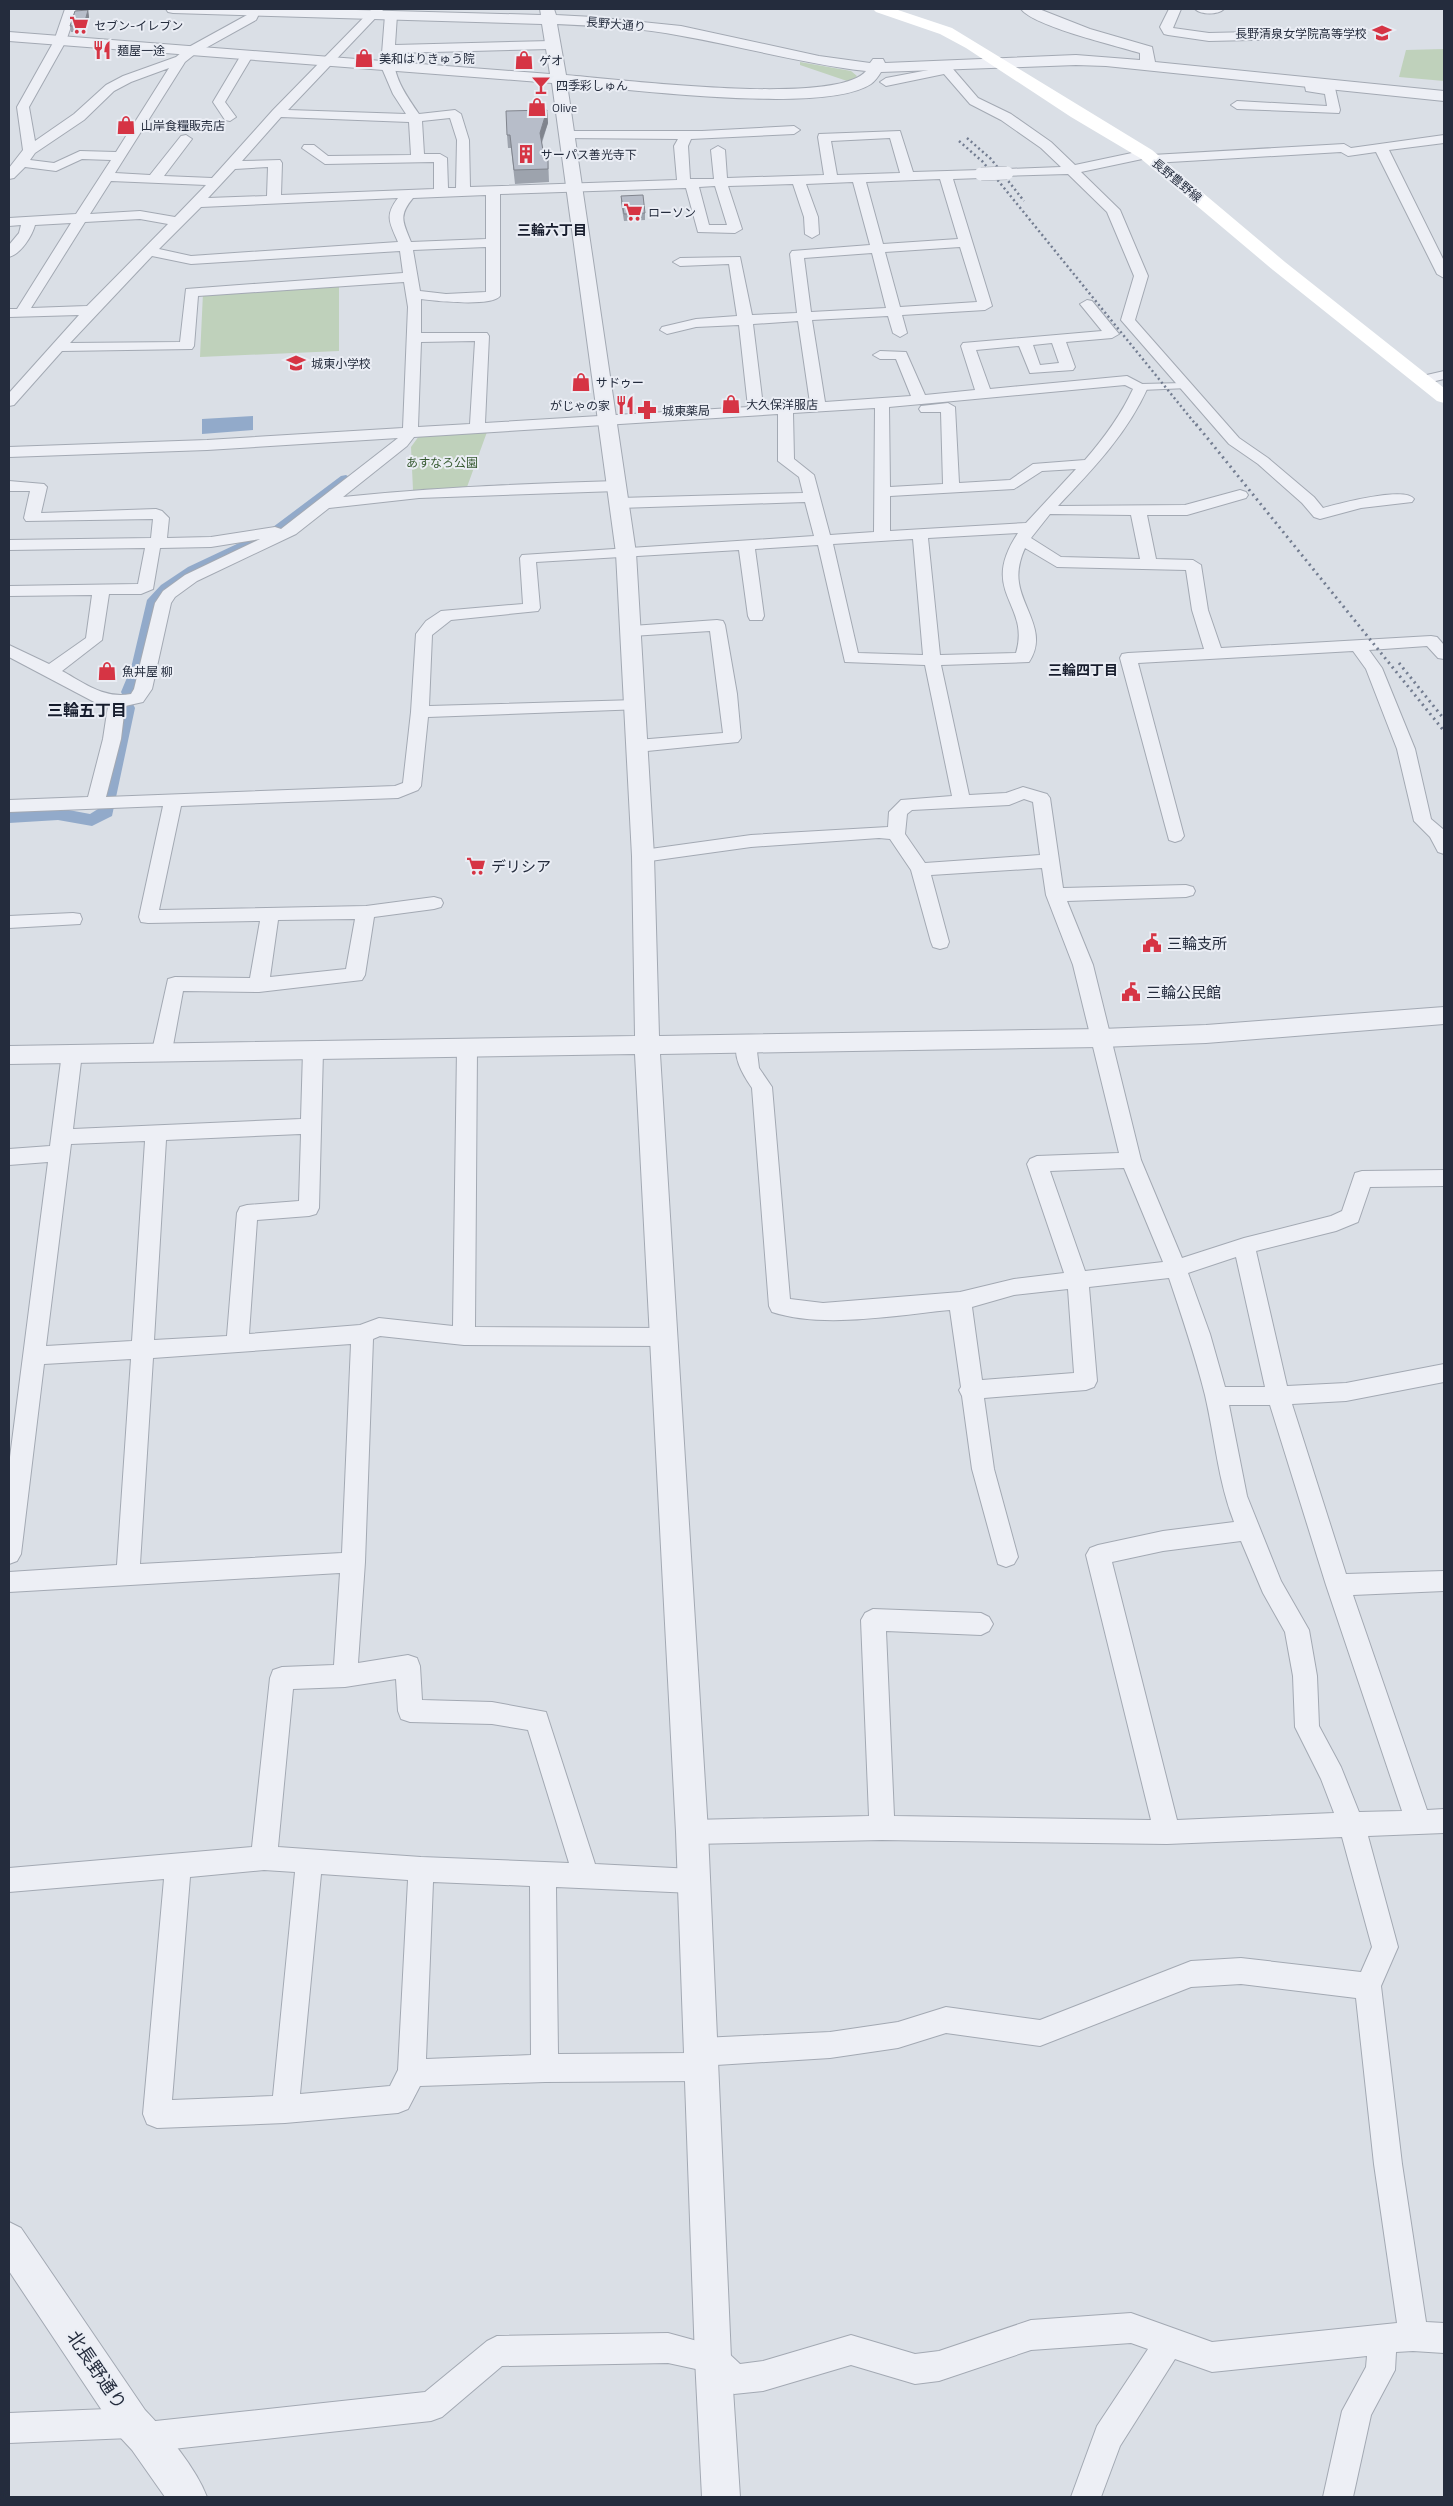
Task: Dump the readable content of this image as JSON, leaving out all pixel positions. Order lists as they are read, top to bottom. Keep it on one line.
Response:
{"streets":{"main road":["長野豊野線"],"street":["長野大通り","北長野通り"]},"districts":["三輪六丁目","三輪四丁目","三輪五丁目"],"parks":["あすなろ公園"],"places":{"supermarket":["セブン-イレブン","ローソン","デリシア"],"school or university":["長野清泉女学院高等学校","城東小学校"],"restaurant":["麺屋一途","がじゃの家"],"shop":["美和はりきゅう院","ゲオ","Olive","山岸食糧販売店","サドゥー","大久保洋服店","魚丼屋 柳"],"bar":["四季彩しゅん"],"building":["サーパス善光寺下"],"pharmacy":["城東薬局"],"public building":["三輪支所","三輪公民館"]}}
